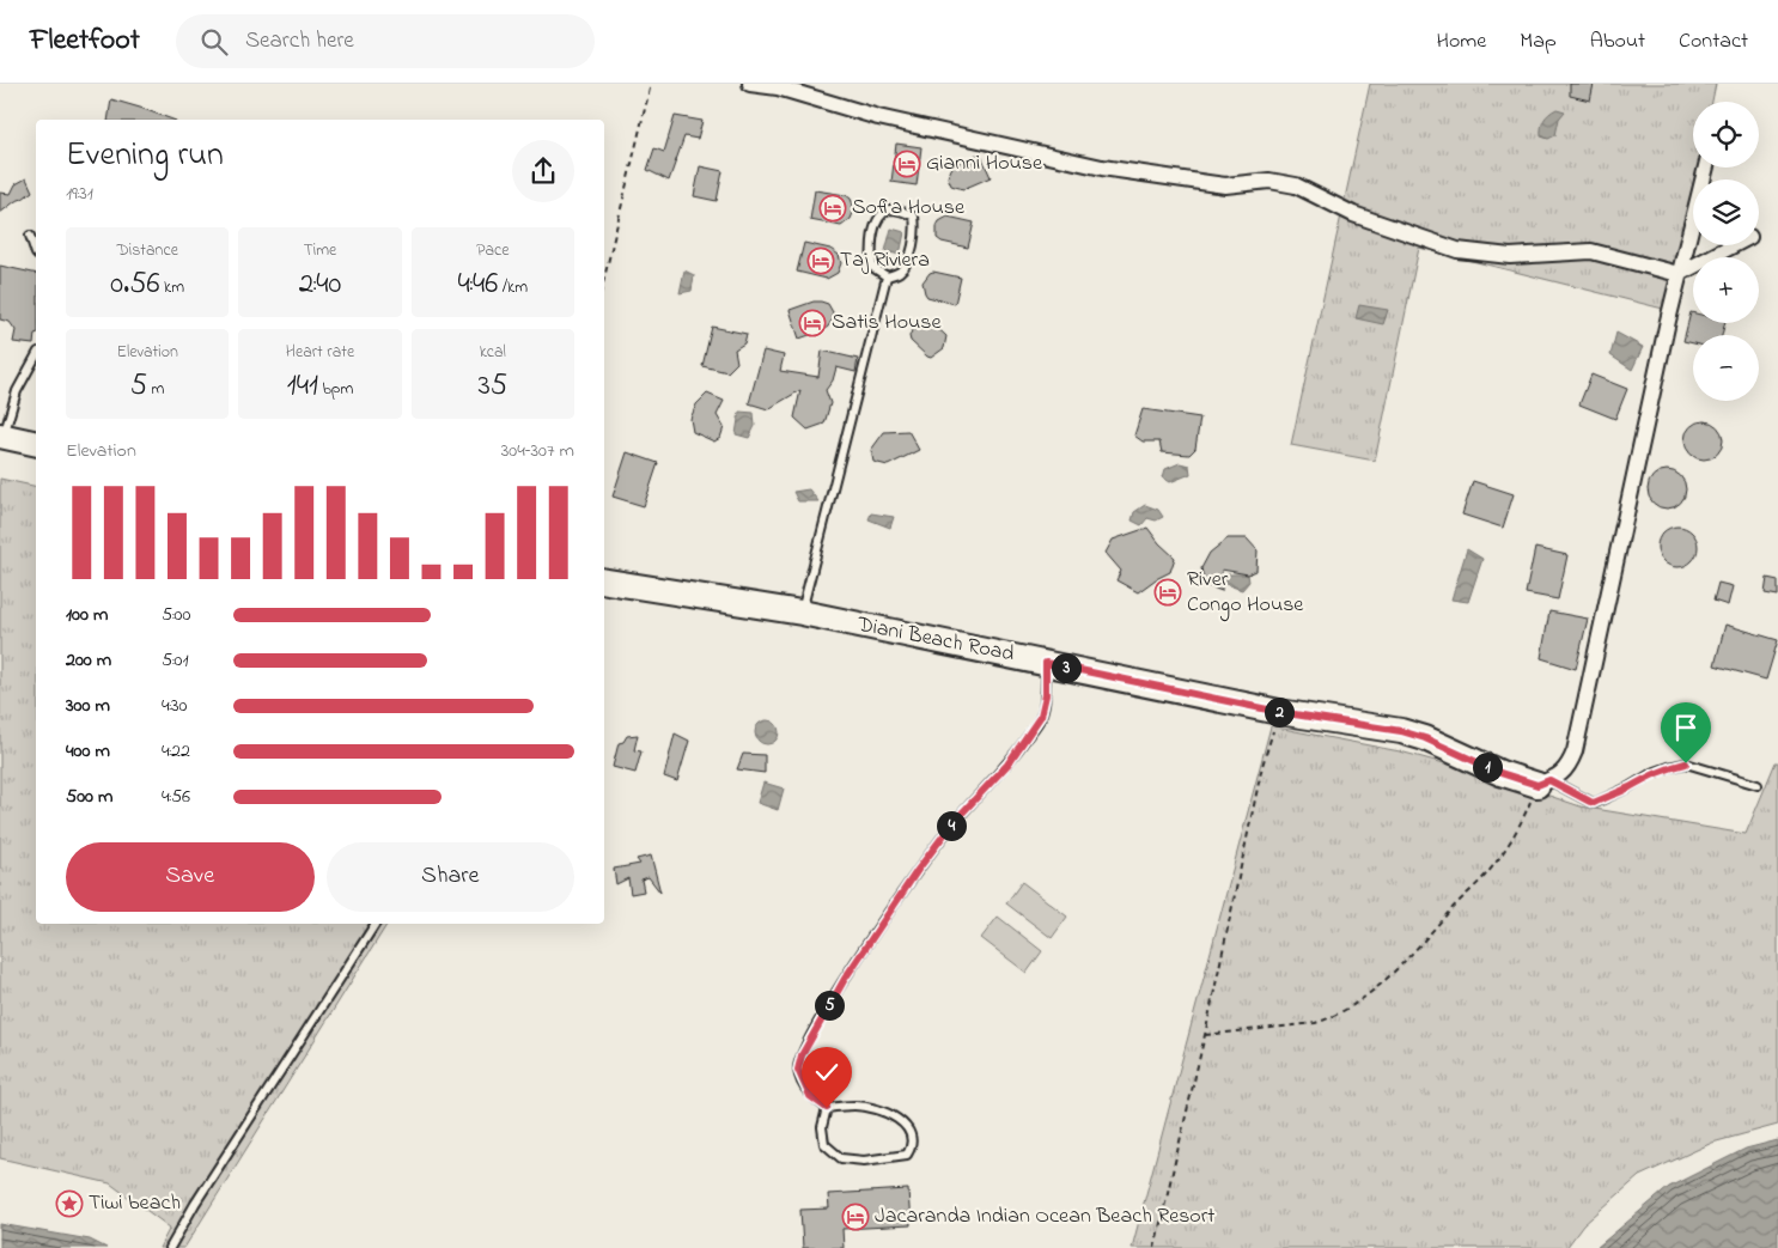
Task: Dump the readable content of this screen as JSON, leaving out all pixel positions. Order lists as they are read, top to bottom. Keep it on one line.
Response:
{"streets":{"main road":["Diani Beach Road"]},"places":{"hotel":["Gianni House","Sofia House","Taj Riviera","Satis House","River Congo House","Jacaranda Indian Ocean Beach Resort"],"place":["Tiwi beach"]},"page":{"header":"Fleetfoot","search":"Search here","nav":["Home","Map","About","Contact"],"map_buttons":["+","−"],"heading":["Evening run","19:31"],"stats":[["Distance","0.56 km"],["Time","2:40"],["Pace","4:46 /km"],["Elevation","5 m"],["Heart rate","141 bpm"],["kcal","35"]],"chart":["Elevation","304–307 m"],"list":[{"name":"100 m","note":"5:00"},{"name":"200 m","note":"5:01"},{"name":"300 m","note":"4:30"},{"name":"400 m","note":"4:22"},{"name":"500 m","note":"4:56"}],"pins":["3","2","1","4","5"],"buttons":["Save","Share"]}}
